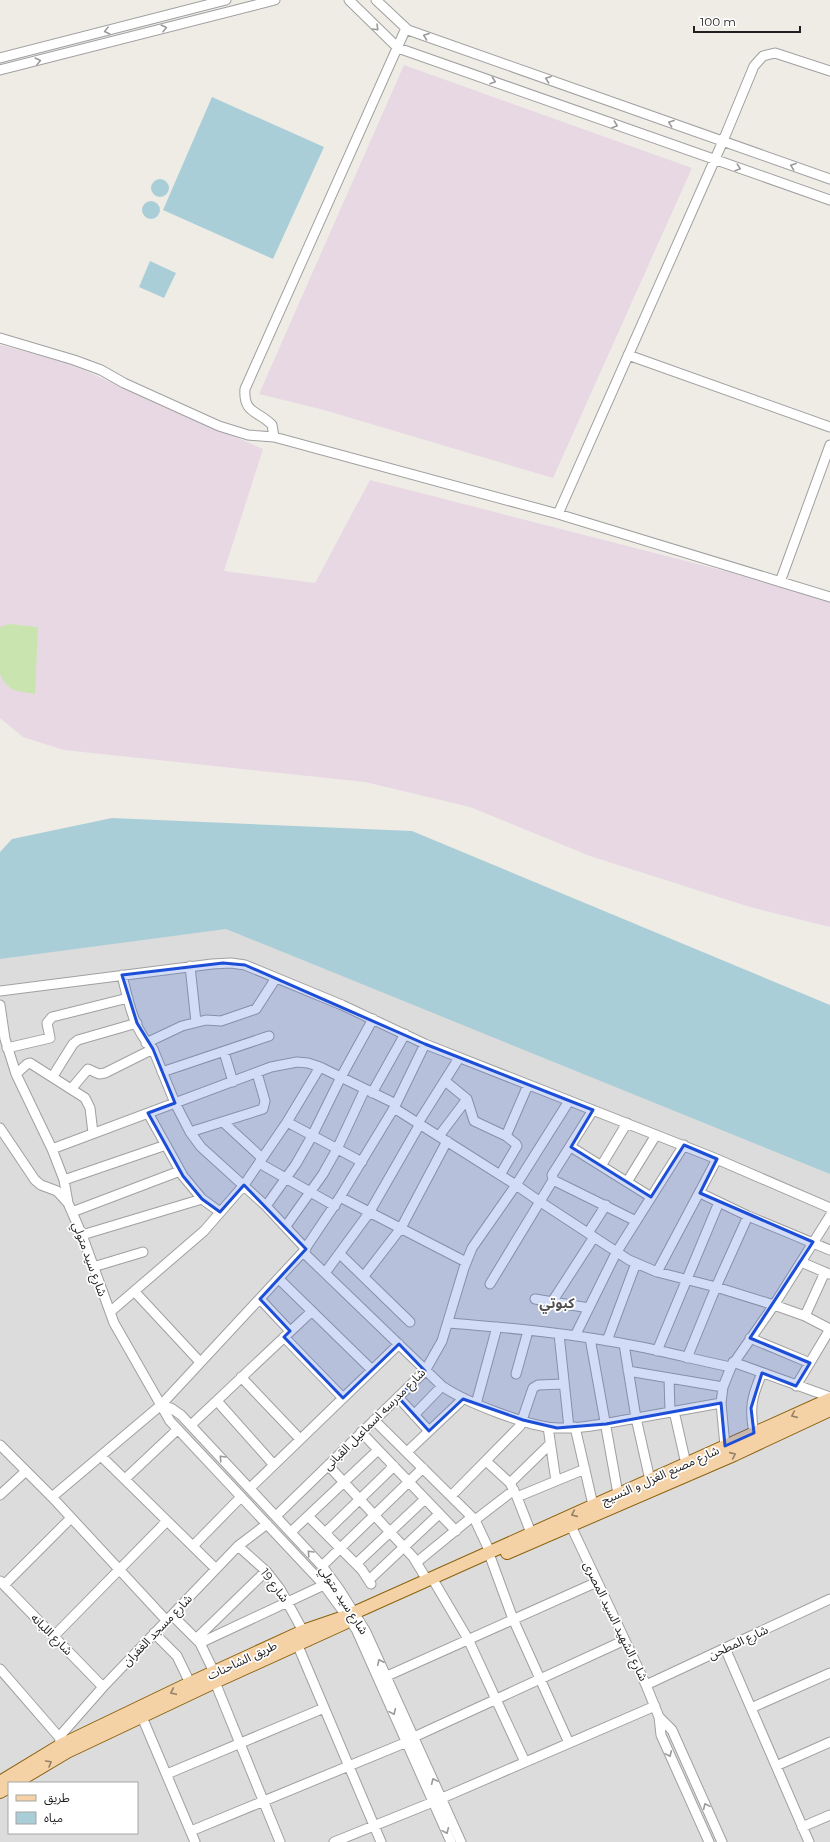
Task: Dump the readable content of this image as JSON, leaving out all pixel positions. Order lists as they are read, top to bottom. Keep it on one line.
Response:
{"streets":{"main road":["شارع مصنع الغزل و النسيج","طريق الشاحنات"],"street":["شارع سيد متولي","شارع مدرسه اسماعيل القبانى","شارع 19","شارع الشهيد السيد المصرى","شارع مسجد الغفران","شارع اللبانه","شارع المطحن"]},"crossings":[["شارع سيد متولي","شارع مدرسه اسماعيل القبانى"],["شارع سيد متولي","شارع مسجد الغفران"],["شارع سيد متولي","طريق الشاحنات"],["شارع مصنع الغزل و النسيج","شارع الشهيد السيد المصرى"],["شارع مصنع الغزل و النسيج","طريق الشاحنات"],["شارع 19","شارع مسجد الغفران"],["شارع 19","طريق الشاحنات"],["شارع الشهيد السيد المصرى","شارع المطحن"],["شارع مسجد الغفران","شارع اللبانه"],["شارع مسجد الغفران","طريق الشاحنات"]],"districts":["كبوتي"],"legend":["طريق","مياه"],"scale_bar":"100 m"}
